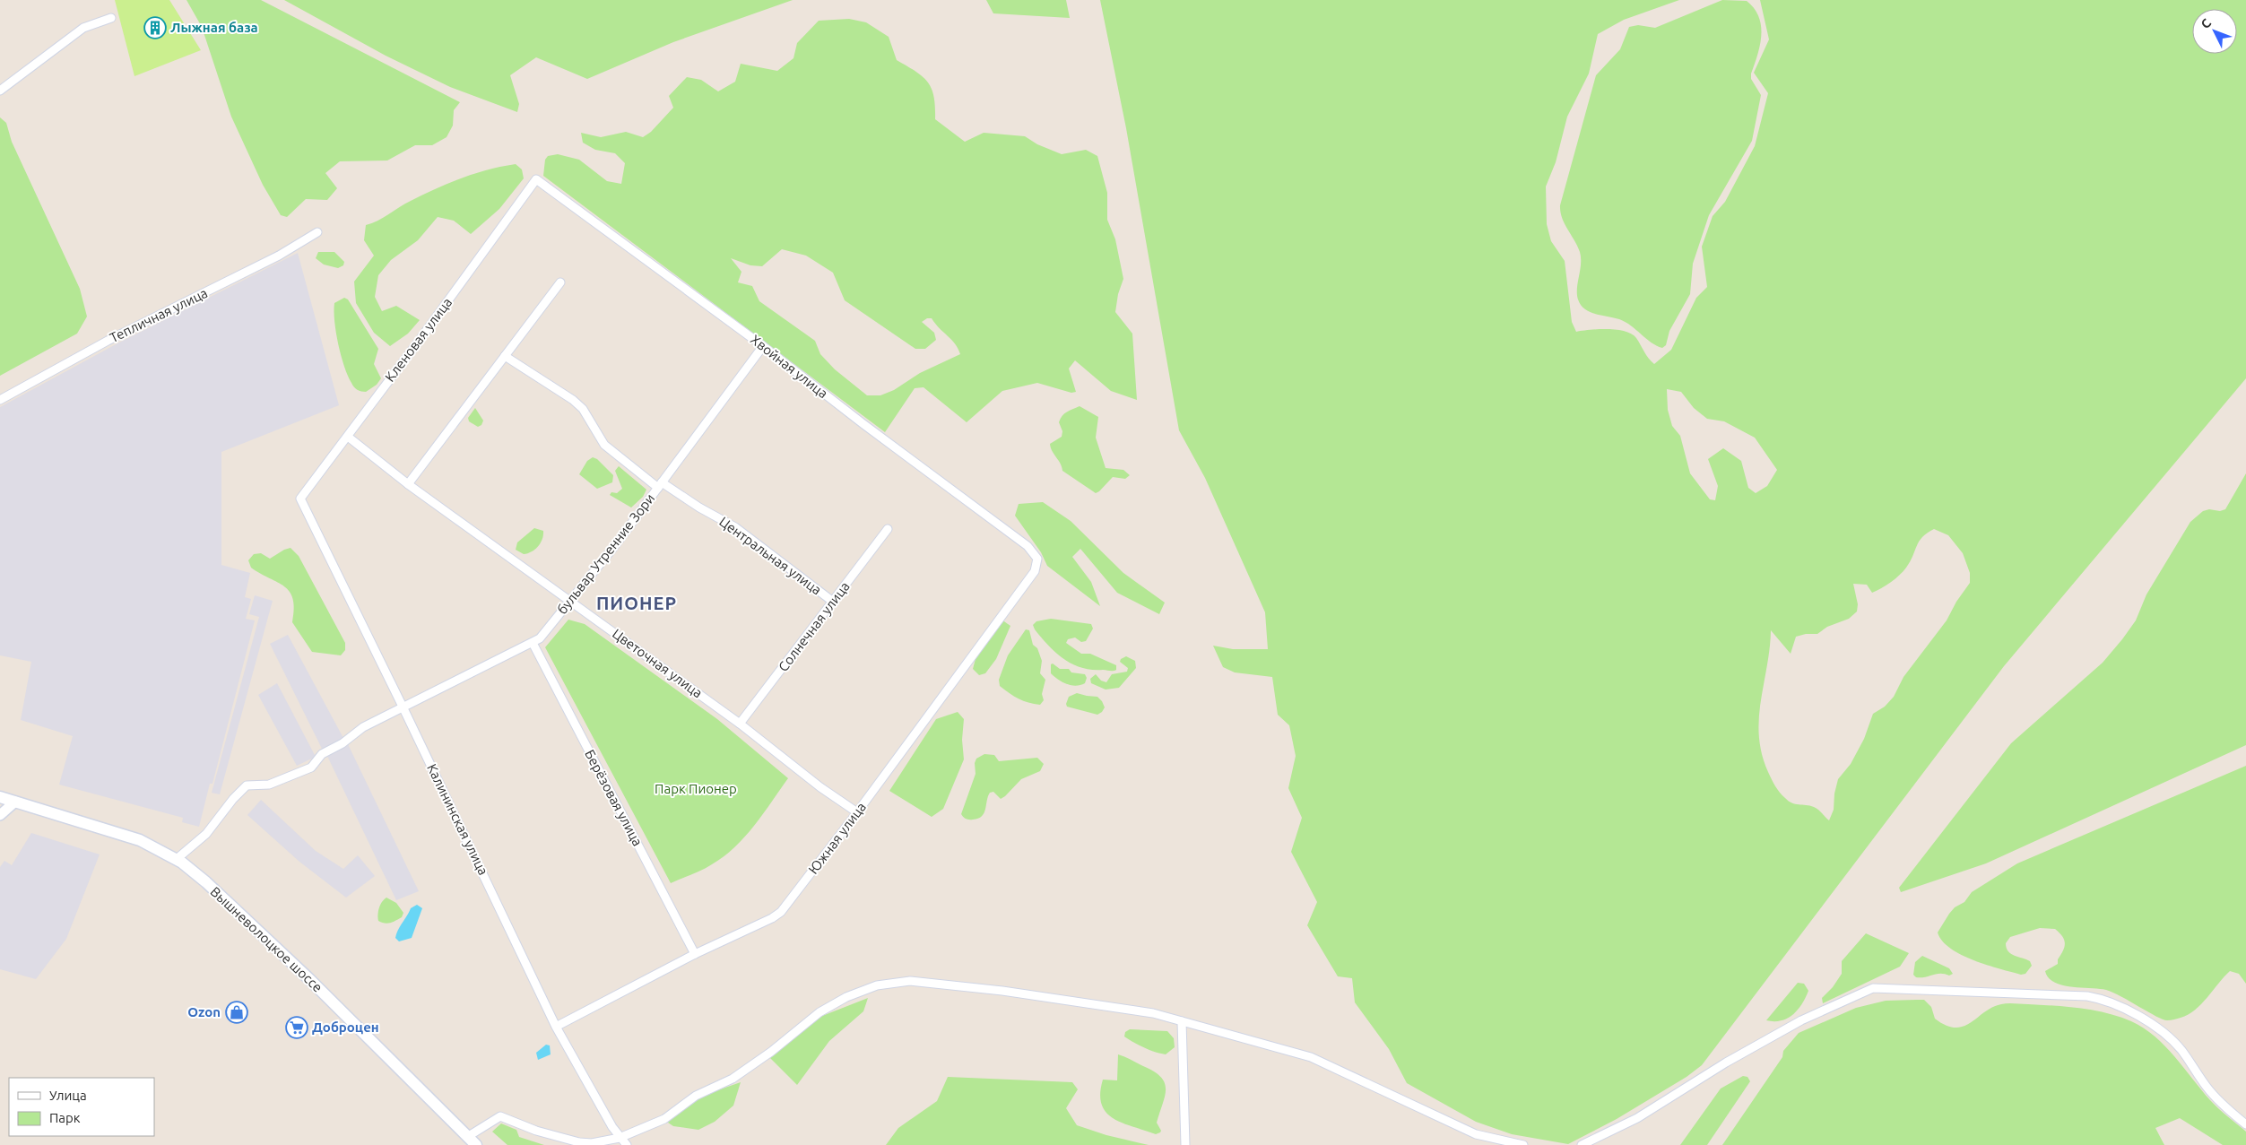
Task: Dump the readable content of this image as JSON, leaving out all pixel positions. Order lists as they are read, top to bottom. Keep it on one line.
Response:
{"streets":{"main road":["Вышневолоцкое шоссе"],"street":["Тепличная улица","Кленовая улица","Хвойная улица","бульвар Утренние Зори","Центральная улица","Солнечная улица","Цветочная улица","Берёзовая улица","Калининская улица","Южная улица"]},"crossings":[["Кленовая улица","Хвойная улица"],["Кленовая улица","Цветочная улица"],["Кленовая улица","Калининская улица"],["Хвойная улица","бульвар Утренние Зори"],["Хвойная улица","Южная улица"],["бульвар Утренние Зори","Центральная улица"],["бульвар Утренние Зори","Цветочная улица"],["бульвар Утренние Зори","Берёзовая улица"],["бульвар Утренние Зори","Калининская улица"],["бульвар Утренние Зори","Вышневолоцкое шоссе"],["Центральная улица","Солнечная улица"],["Солнечная улица","Цветочная улица"],["Цветочная улица","Южная улица"],["Берёзовая улица","Южная улица"],["Калининская улица","Южная улица"]],"districts":["ПИОНЕР"],"parks":["Парк Пионер"],"places":{"building":["Лыжная база"],"shop":["Ozon"],"supermarket":["Доброцен"]},"legend":["Улица","Парк"],"north":"top left"}
